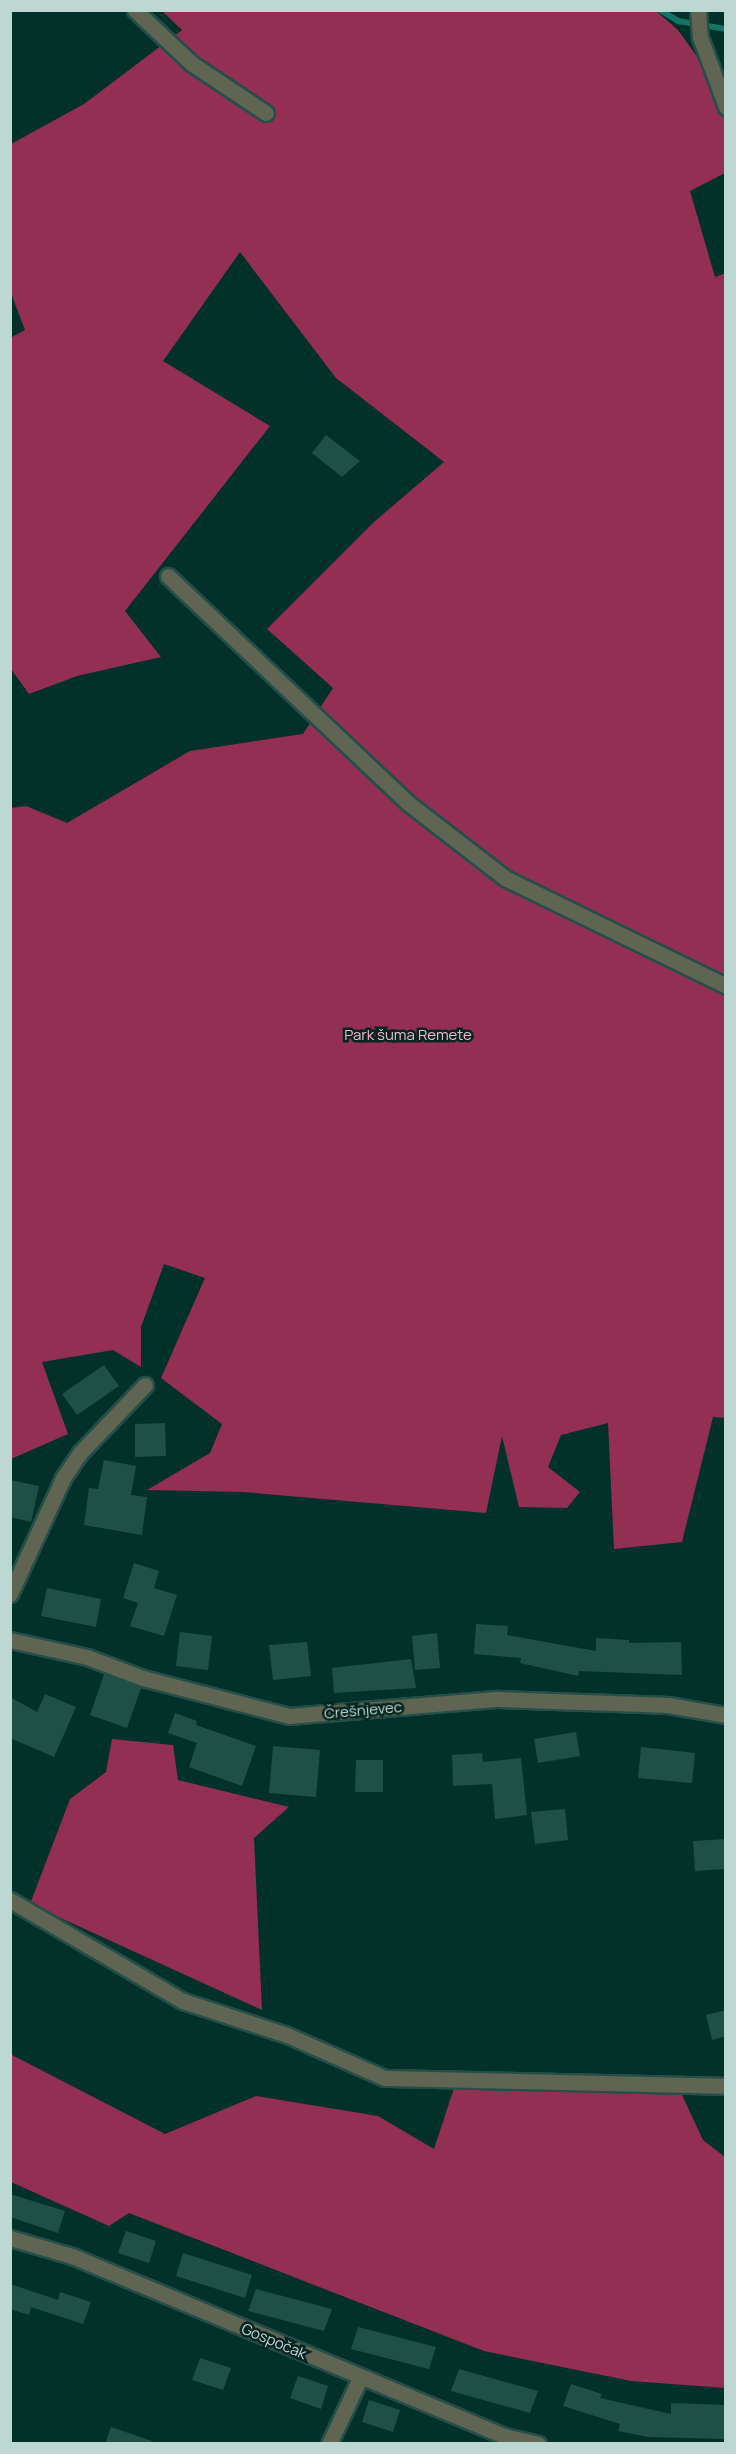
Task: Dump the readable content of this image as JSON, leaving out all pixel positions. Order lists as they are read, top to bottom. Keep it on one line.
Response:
{"streets":{"street":["Črešnjevec","Gospočak"]},"parks":["Park šuma Remete"]}
